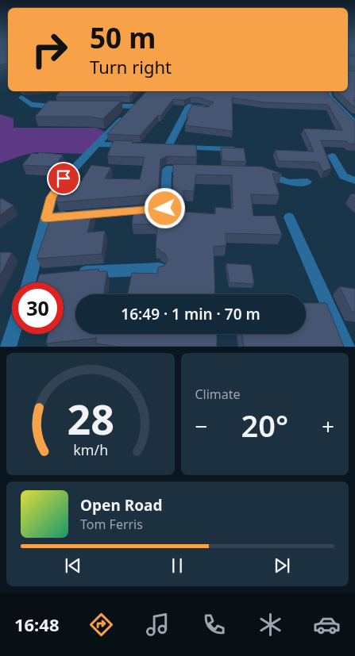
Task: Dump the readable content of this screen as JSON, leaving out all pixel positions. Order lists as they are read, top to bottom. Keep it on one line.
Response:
{"page":{"turn":["50 m","Turn right"],"limit":"30","trip":"16:49 · 1 min · 70 m","tile":"Climate","heat":["−","20°","+"],"song":["Open Road","Tom Ferris"],"tabs":"16:48","gauge":["28","km/h"]}}
